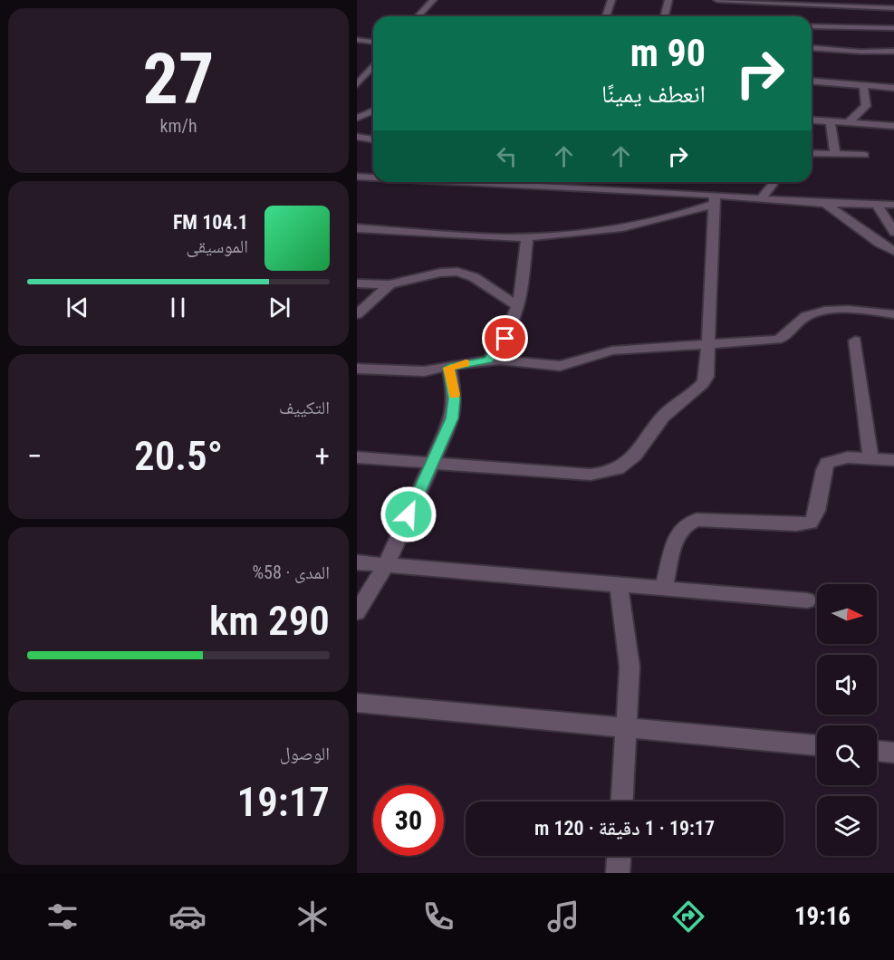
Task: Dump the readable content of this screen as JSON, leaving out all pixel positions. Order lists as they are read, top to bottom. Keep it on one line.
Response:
{"north":"right","page":{"tile":[["27","km/h"],"التكييف",["المدى · 58%","290 km"],["الوصول","19:17"]],"turn":["90 m","انعطف يمينًا"],"song":["104.1 FM","الموسيقى"],"heat":["−","20.5°","+"],"limit":"30","trip":"19:17 · 1 دقيقة · 120 m","tabs":"19:16"}}
